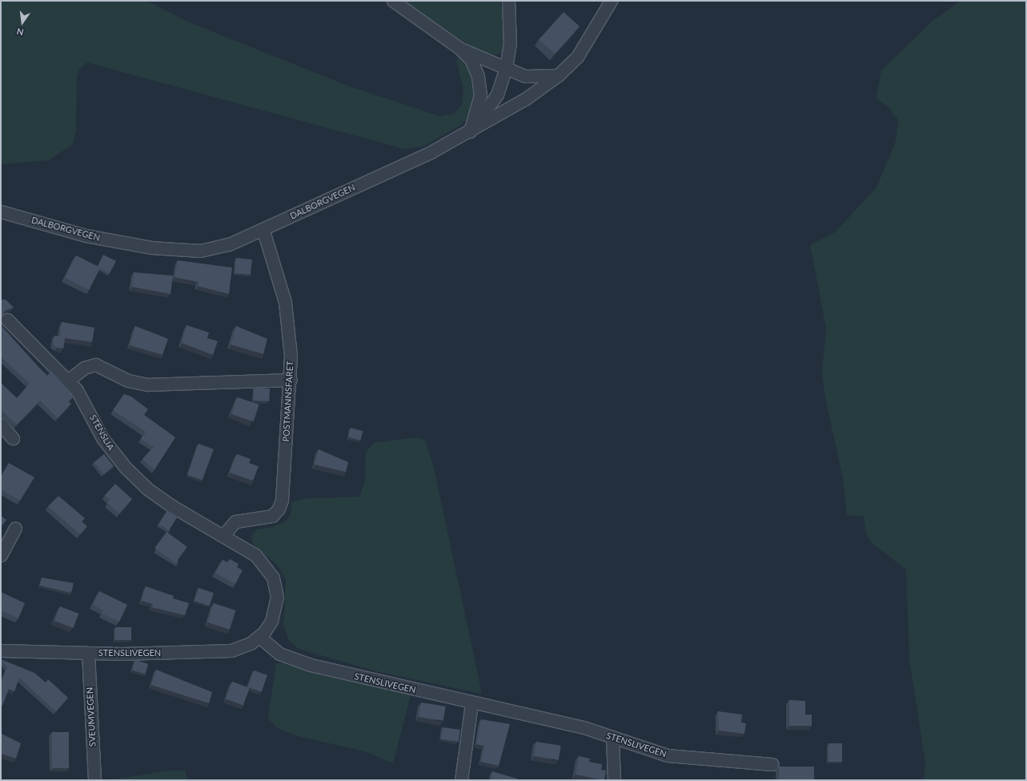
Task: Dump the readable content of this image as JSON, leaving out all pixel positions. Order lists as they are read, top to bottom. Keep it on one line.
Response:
{"streets":{"street":["DALBORGVEGEN","POSTMANNSFARET","STENSLIA","STENSLIVEGEN","SVEUMVEGEN"]},"crossings":[["DALBORGVEGEN","POSTMANNSFARET"],["POSTMANNSFARET","STENSLIA"],["STENSLIA","STENSLIVEGEN"],["STENSLIVEGEN","SVEUMVEGEN"]],"north":"bottom"}
